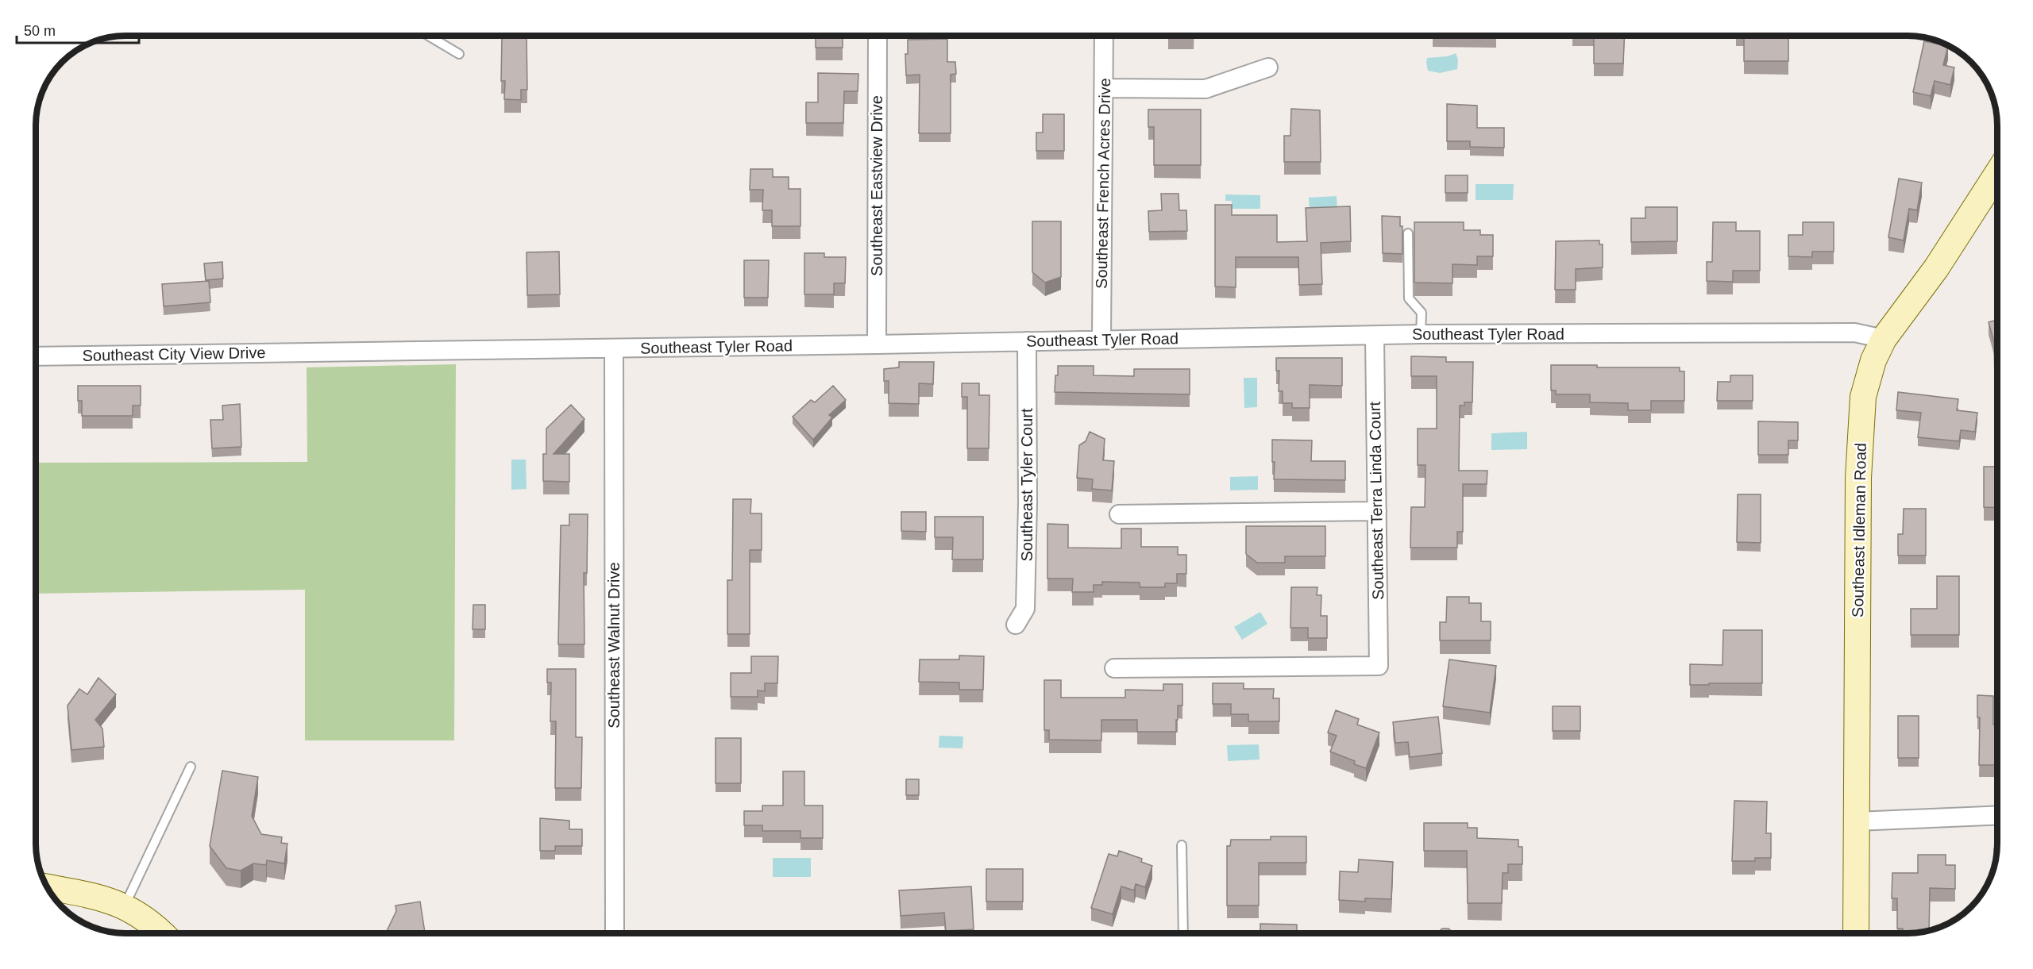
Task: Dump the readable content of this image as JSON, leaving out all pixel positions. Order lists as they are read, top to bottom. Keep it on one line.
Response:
{"streets":{"main road":["Southeast Idleman Road"],"street":["Southeast French Acres Drive","Southeast Eastview Drive","Southeast Tyler Road","Southeast City View Drive","Southeast Tyler Court","Southeast Terra Linda Court","Southeast Walnut Drive"]},"crossings":[["Southeast French Acres Drive","Southeast Tyler Road"],["Southeast Eastview Drive","Southeast Tyler Road"],["Southeast Tyler Road","Southeast City View Drive"],["Southeast Tyler Road","Southeast Tyler Court"],["Southeast Tyler Road","Southeast Terra Linda Court"],["Southeast Tyler Road","Southeast Idleman Road"],["Southeast Tyler Road","Southeast Walnut Drive"]],"scale_bar":"50 m"}
